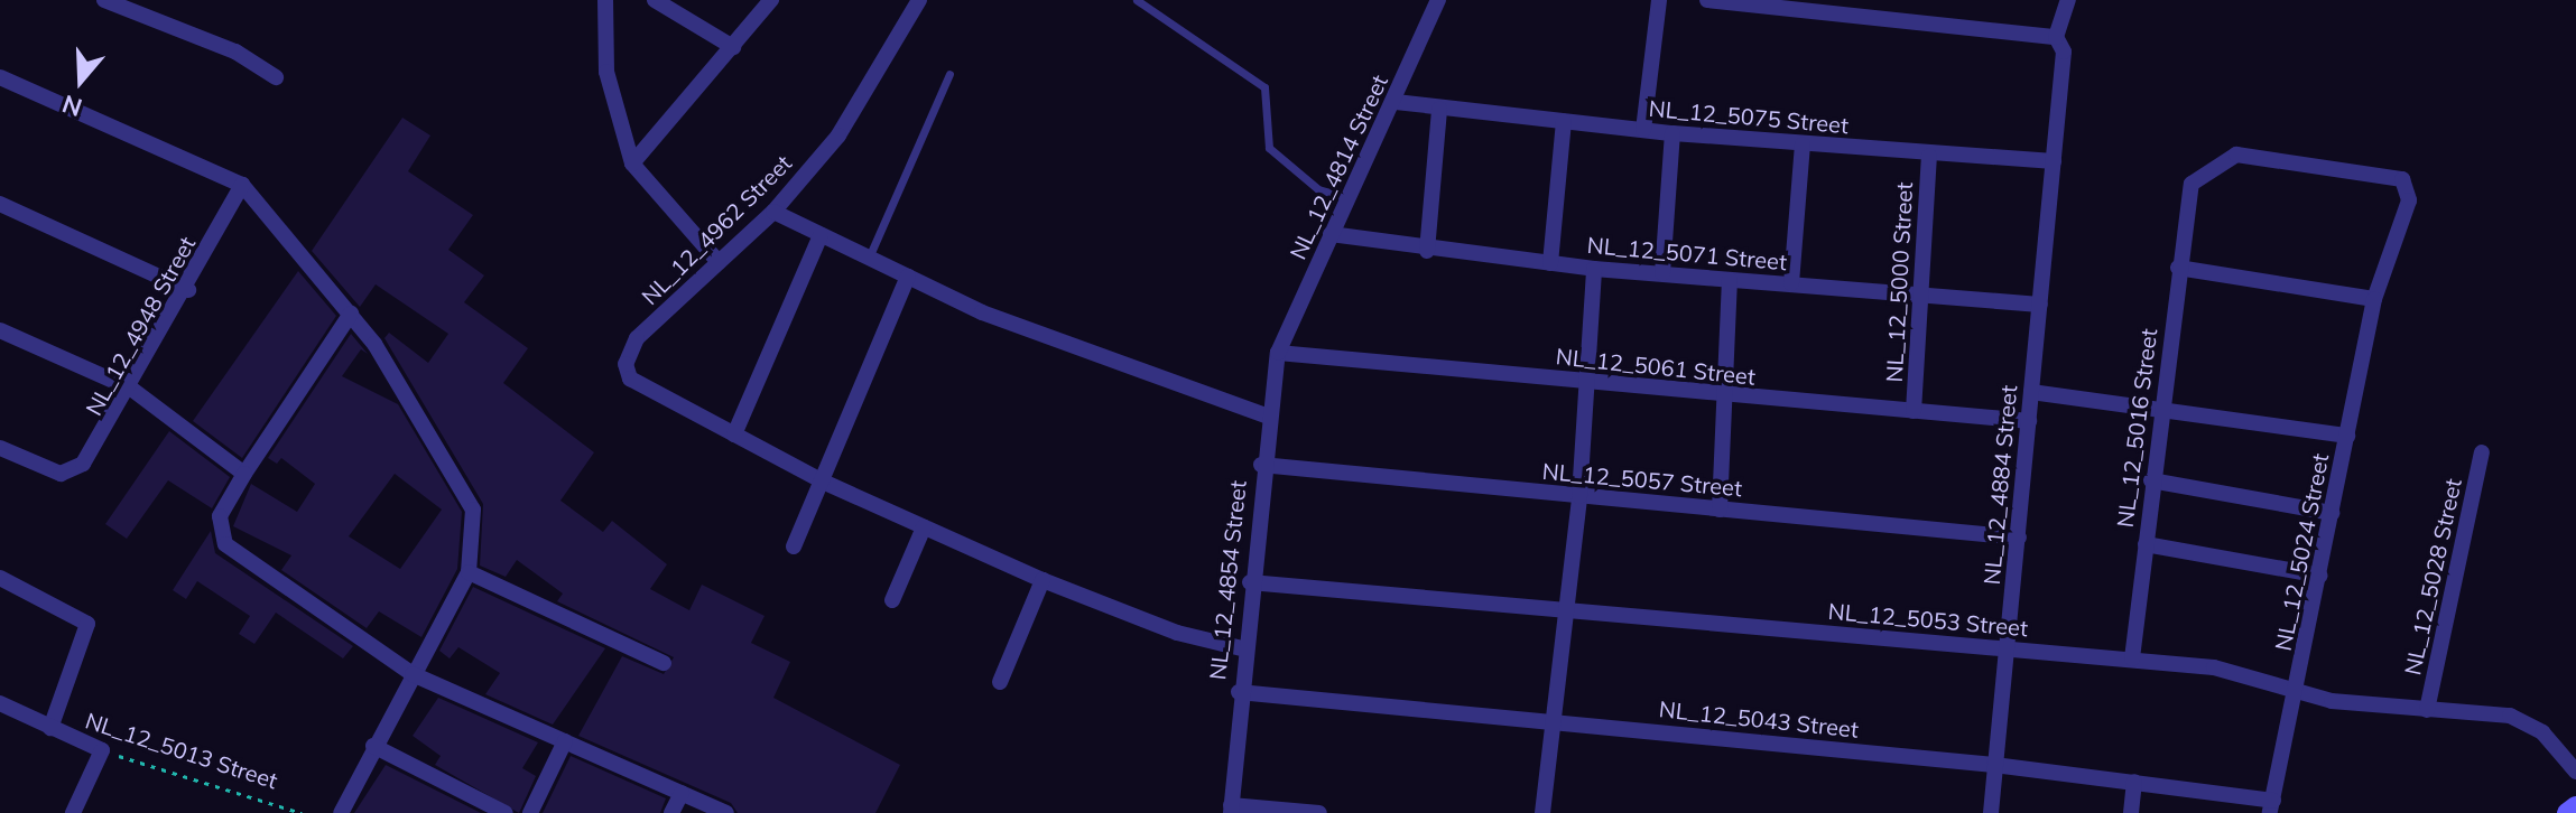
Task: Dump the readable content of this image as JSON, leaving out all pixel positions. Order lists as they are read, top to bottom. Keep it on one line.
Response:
{"streets":{"street":["NL_12_5075 Street","NL_12_4814 Street","NL_12_4962 Street","NL_12_5071 Street","NL_12_5000 Street","NL_12_4948 Street","NL_12_5061 Street","NL_12_5016 Street","NL_12_5057 Street","NL_12_4884 Street","NL_12_5024 Street","NL_12_5028 Street","NL_12_4854 Street","NL_12_5053 Street","NL_12_5043 Street","NL_12_5013 Street"]},"crossings":[["NL_12_5075 Street","NL_12_4814 Street"],["NL_12_5075 Street","NL_12_5000 Street"],["NL_12_5075 Street","NL_12_4884 Street"],["NL_12_4814 Street","NL_12_5071 Street"],["NL_12_4814 Street","NL_12_5061 Street"],["NL_12_4814 Street","NL_12_4854 Street"],["NL_12_5071 Street","NL_12_5000 Street"],["NL_12_5071 Street","NL_12_4884 Street"],["NL_12_5000 Street","NL_12_5061 Street"],["NL_12_5061 Street","NL_12_4884 Street"],["NL_12_5061 Street","NL_12_4854 Street"],["NL_12_5016 Street","NL_12_5024 Street"],["NL_12_5016 Street","NL_12_5053 Street"],["NL_12_5057 Street","NL_12_4884 Street"],["NL_12_5057 Street","NL_12_4854 Street"],["NL_12_4884 Street","NL_12_5053 Street"],["NL_12_4884 Street","NL_12_5043 Street"],["NL_12_5024 Street","NL_12_5053 Street"],["NL_12_5024 Street","NL_12_5043 Street"],["NL_12_5028 Street","NL_12_5053 Street"],["NL_12_4854 Street","NL_12_5053 Street"],["NL_12_4854 Street","NL_12_5043 Street"]],"north":"bottom"}
